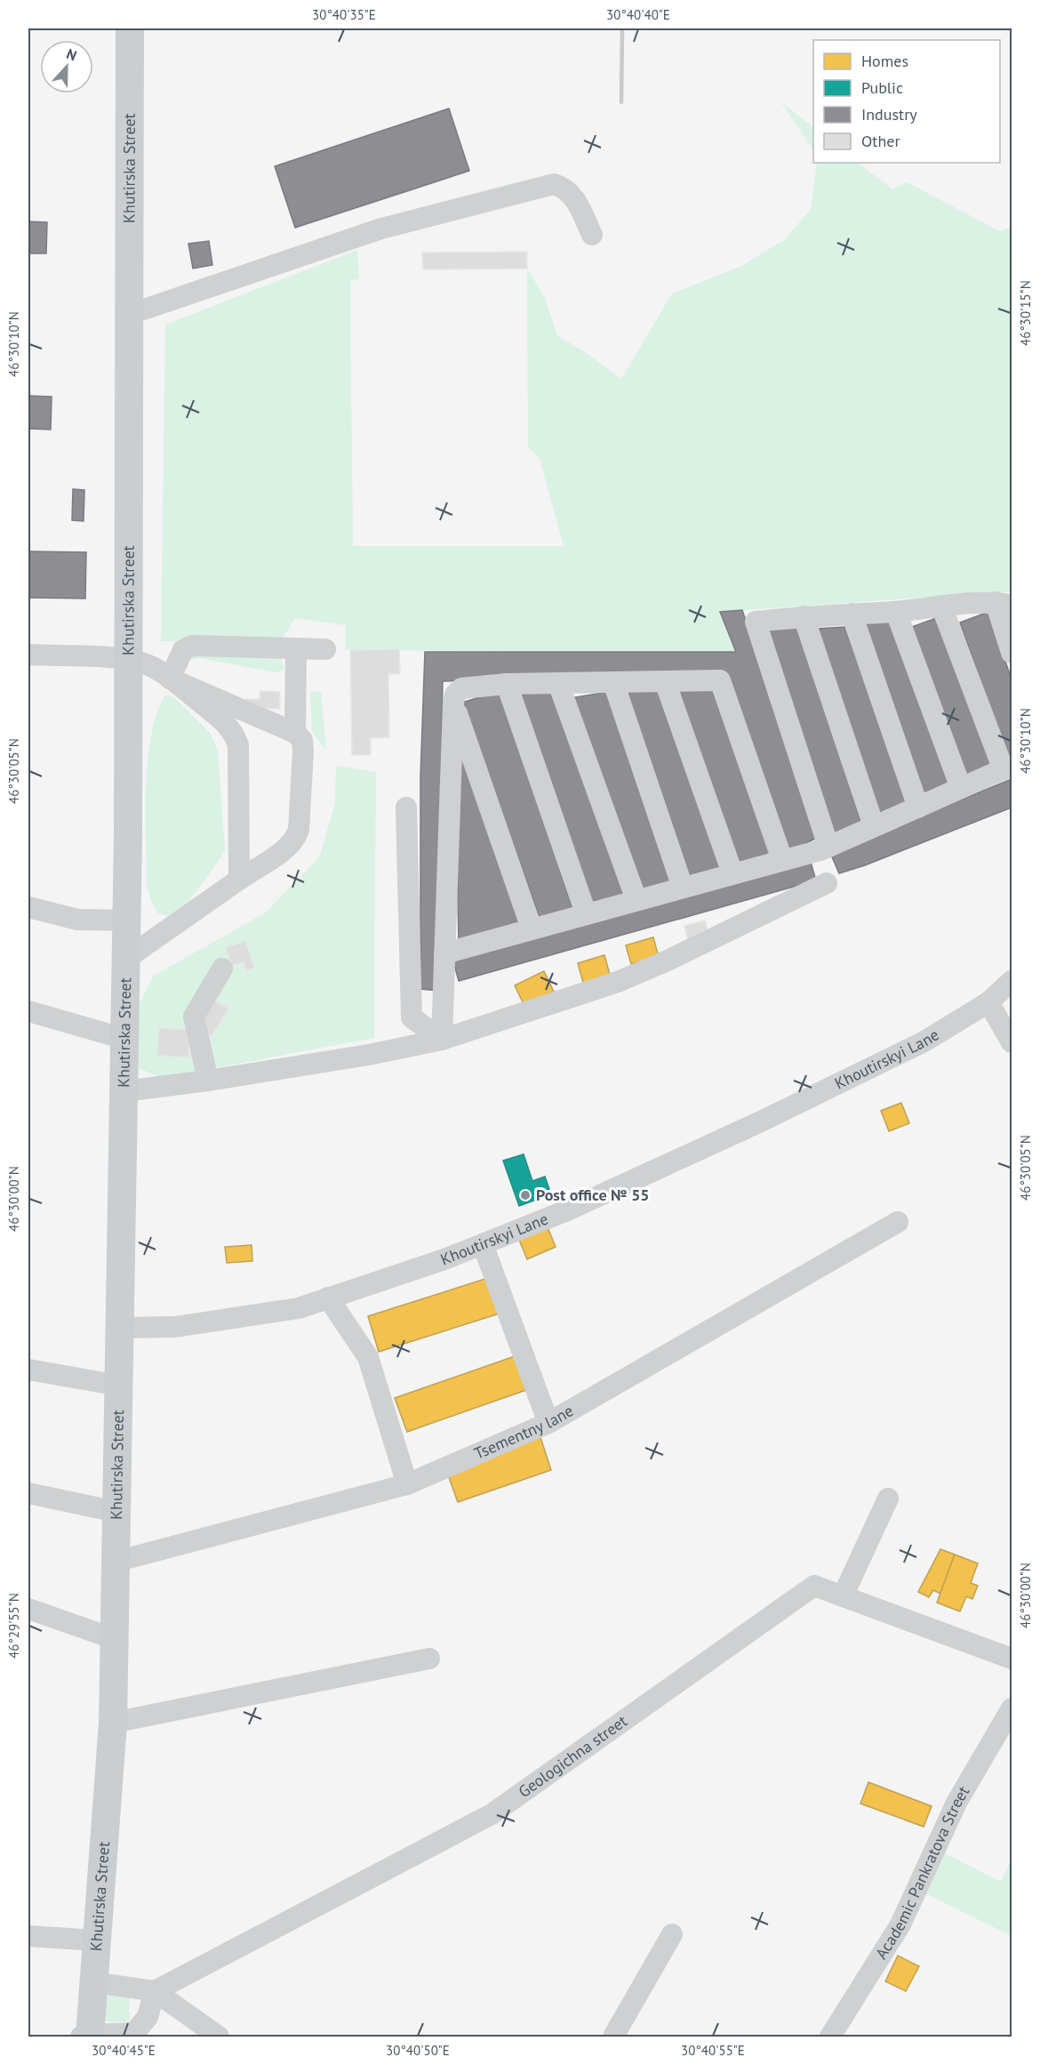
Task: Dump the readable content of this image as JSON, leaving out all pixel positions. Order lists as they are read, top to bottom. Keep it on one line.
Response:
{"streets":{"main road":["Khutirska Street"],"street":["Khoutirskyi Lane","Tsementny lane","Geologichna street","Academic Pankratova Street"]},"crossings":[["Khutirska Street","Khoutirskyi Lane"],["Khutirska Street","Tsementny lane"]],"places":["Post office № 55"],"legend":["Homes","Public","Industry","Other"],"north":"top","coordinates":["30°40'35\"E","30°40'40\"E","46°30'15\"N","46°30'10\"N","46°30'05\"N","46°30'00\"N","46°29'55\"N","30°40'45\"E","30°40'50\"E","30°40'55\"E"]}
